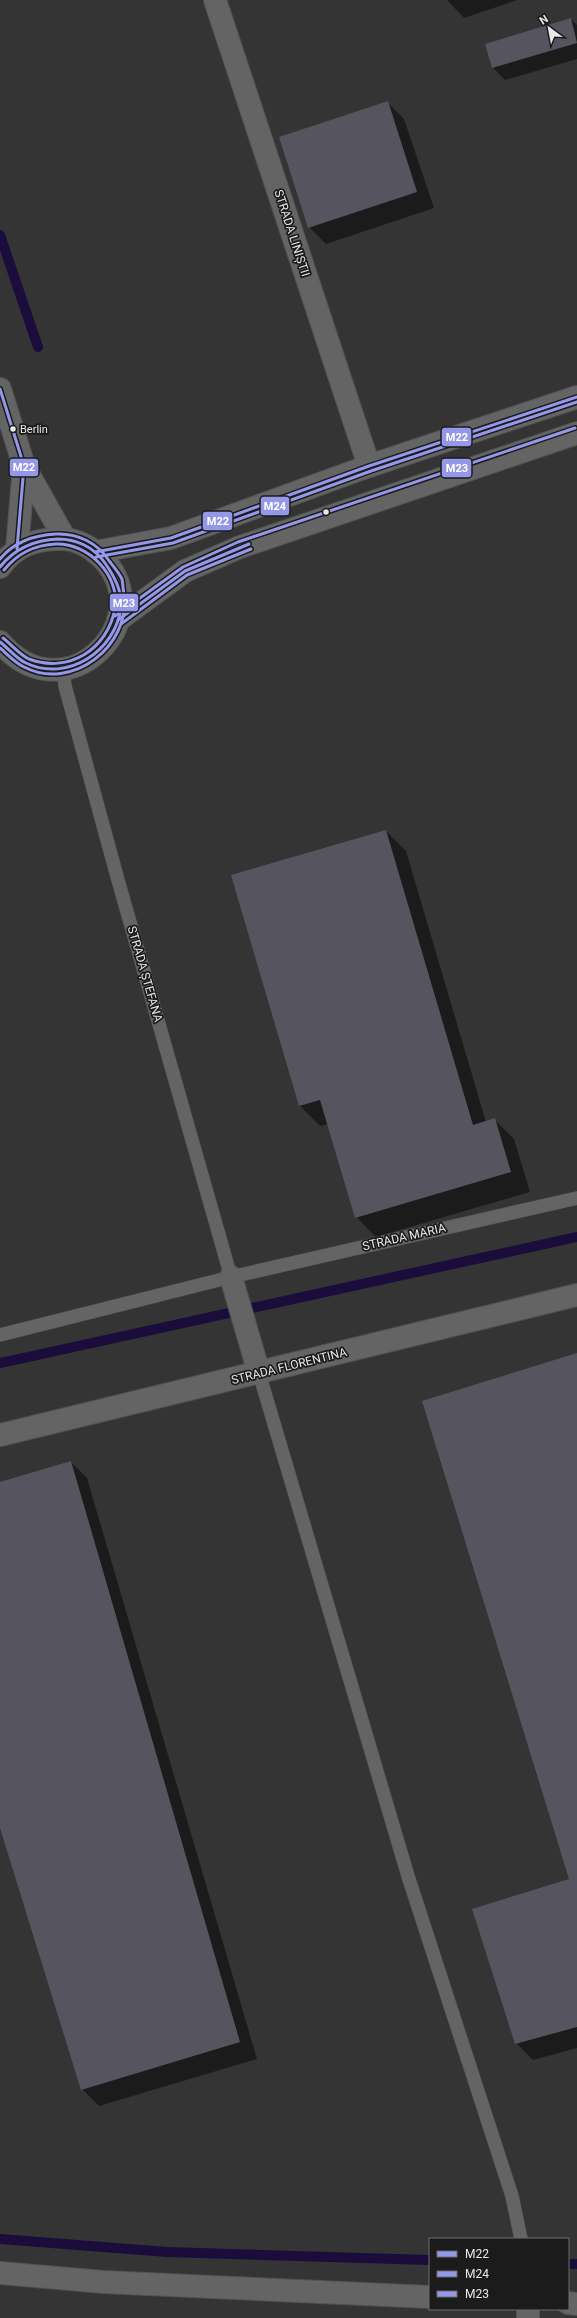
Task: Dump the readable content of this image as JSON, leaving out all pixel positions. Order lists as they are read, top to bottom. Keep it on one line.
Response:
{"streets":{"street":["STRADA LINIȘTII","STRADA FLORENTINA"],"lane":["STRADA ȘTEFANA","STRADA MARIA"]},"crossings":[["STRADA ȘTEFANA","STRADA MARIA"]],"places":["Berlin"],"lines":["transit line M22","transit line M24","transit line M23"],"legend":["M22","M24","M23"],"north":"top left"}
